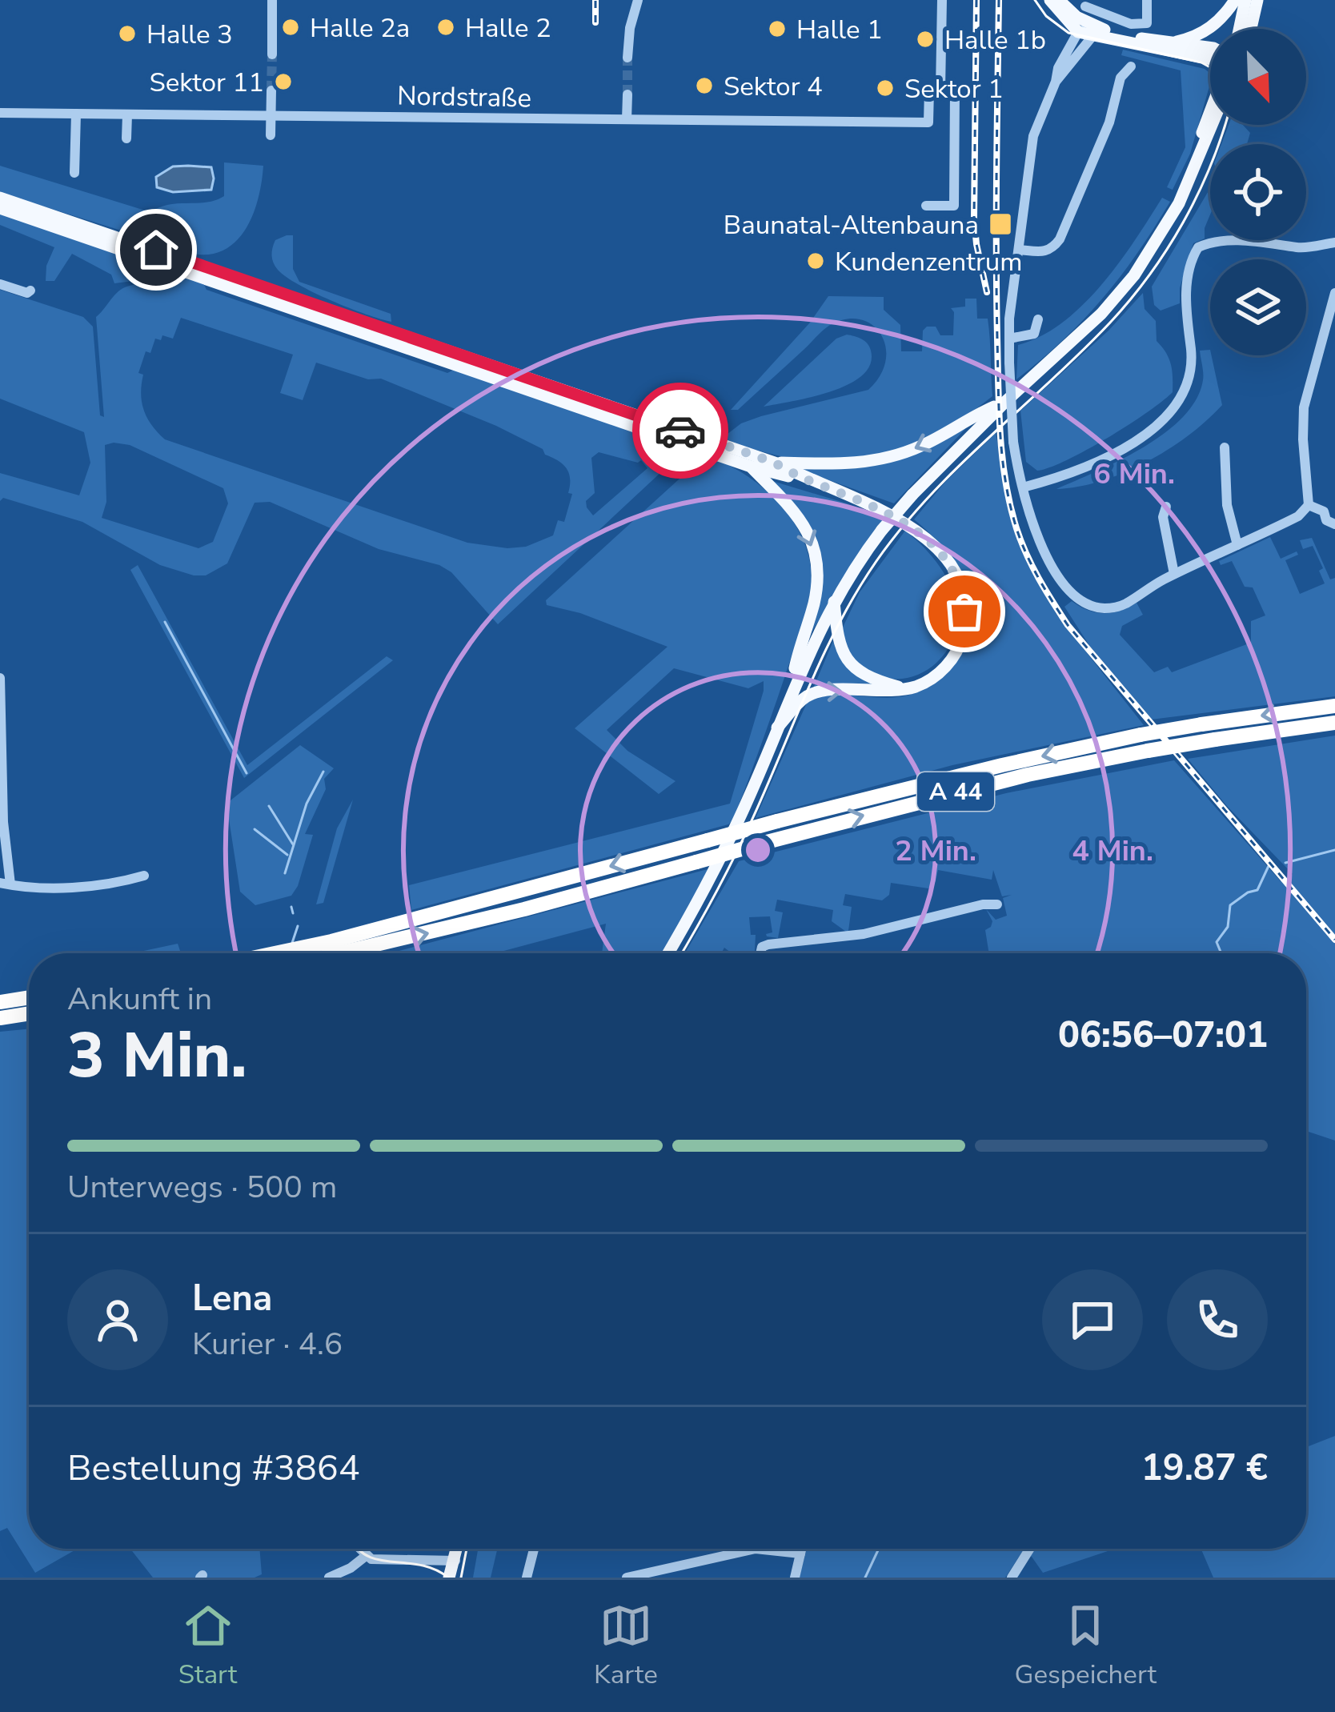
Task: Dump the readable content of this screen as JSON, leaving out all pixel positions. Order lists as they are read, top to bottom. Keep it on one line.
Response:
{"streets":{"highway":["A 44"],"street":["Nordstraße"]},"places":{"other":["Halle 2a","Halle 2","Halle 1","Halle 3","Halle 1b","Sektor 11","Sektor 4","Sektor 1","Kundenzentrum"],"transit":["Baunatal-Altenbauna"]},"north":"bottom right","page":{"heading":["3 Min.","Ankunft in","06:56–07:01"],"panel":["Lena","Kurier · 4.6","Bestellung #3864","19.87 €"],"bar":"Unterwegs · 500 m","tabs":["Start","Karte","Gespeichert"]},"rings":["6 Min.","2 Min.","4 Min."]}
